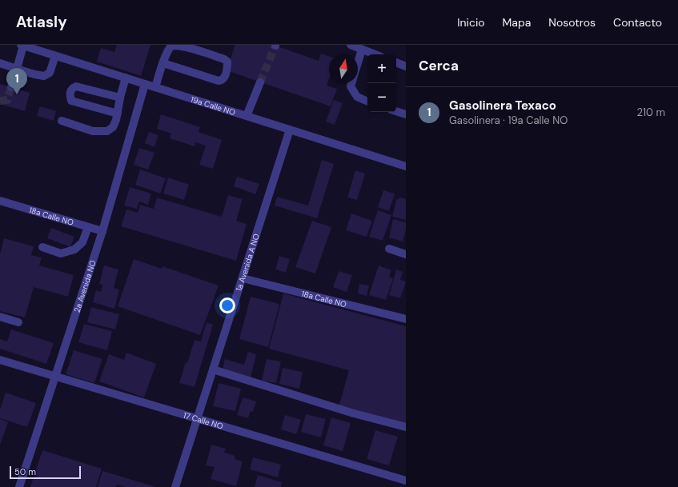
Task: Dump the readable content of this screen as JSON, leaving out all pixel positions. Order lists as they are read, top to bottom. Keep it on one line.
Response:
{"streets":{"street":["19a Calle NO","18a Calle NO","1a Avenida A NO","2a Avenida NO","17 Calle NO"]},"crossings":[["19a Calle NO","1a Avenida A NO"],["19a Calle NO","2a Avenida NO"],["18a Calle NO","1a Avenida A NO"],["18a Calle NO","2a Avenida NO"],["1a Avenida A NO","17 Calle NO"],["2a Avenida NO","17 Calle NO"]],"scale_bar":"50 m","north":"top","page":{"header":"Atlasly","nav":["Inicio","Mapa","Nosotros","Contacto"],"heading":"Cerca","map_buttons":["+","−"],"pins":"1","list":[{"mark":"1","name":"Gasolinera Texaco","note":"Gasolinera · 19a Calle NO","value":"210 m"}],"scale":"50 m"}}
